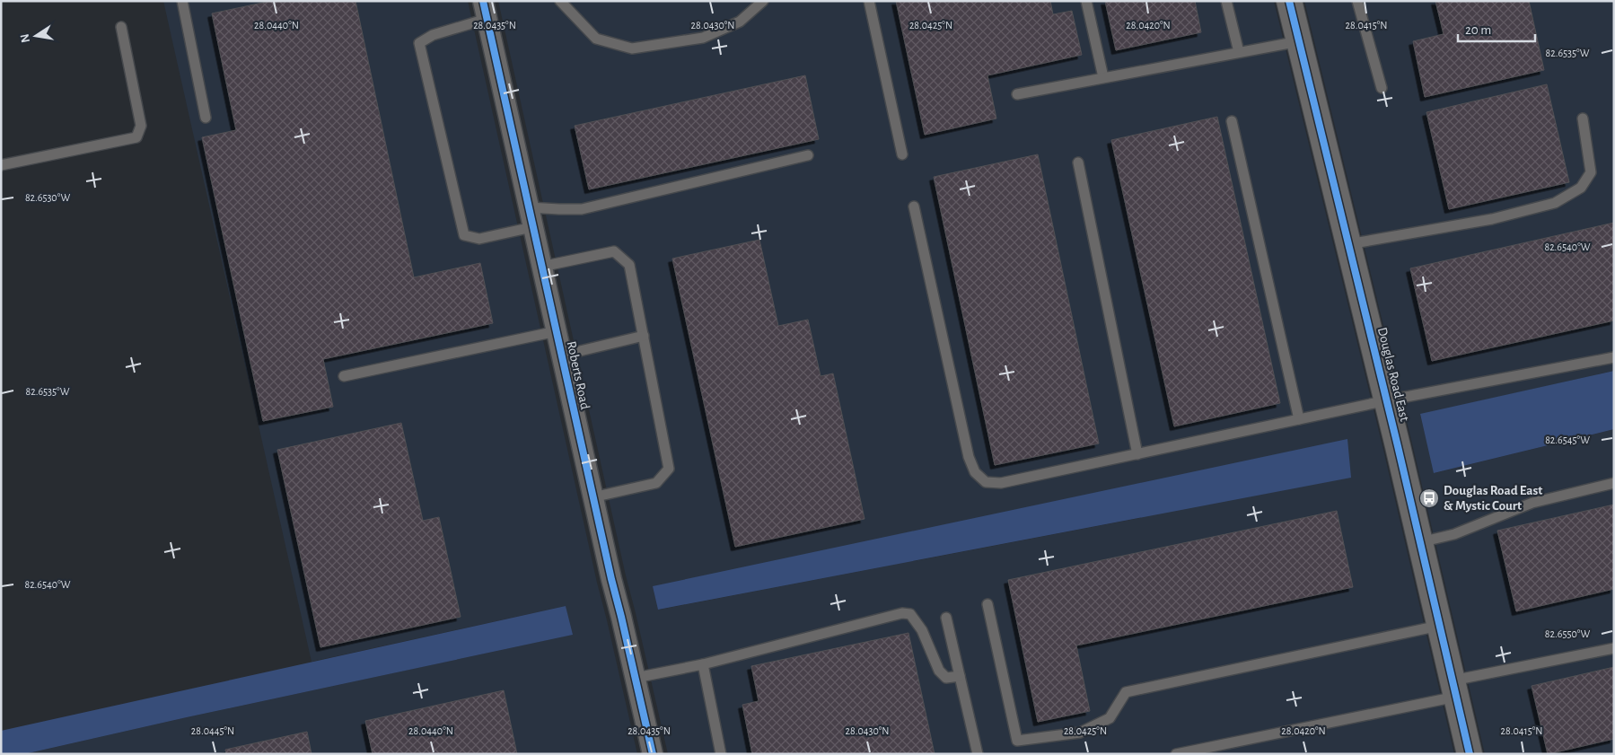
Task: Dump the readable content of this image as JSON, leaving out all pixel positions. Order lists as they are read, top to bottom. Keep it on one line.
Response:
{"streets":{"street":["Douglas Road East","Roberts Road"]},"places":{"bus stop":["Douglas Road East & Mystic Court"]},"scale_bar":"20 m","north":"left","coordinates":["28.0440°N","28.0435°N","28.0430°N","28.0425°N","28.0420°N","28.0415°N","82.6535°W","82.6530°W","82.6540°W","82.6545°W","82.6550°W","28.0445°N"]}
